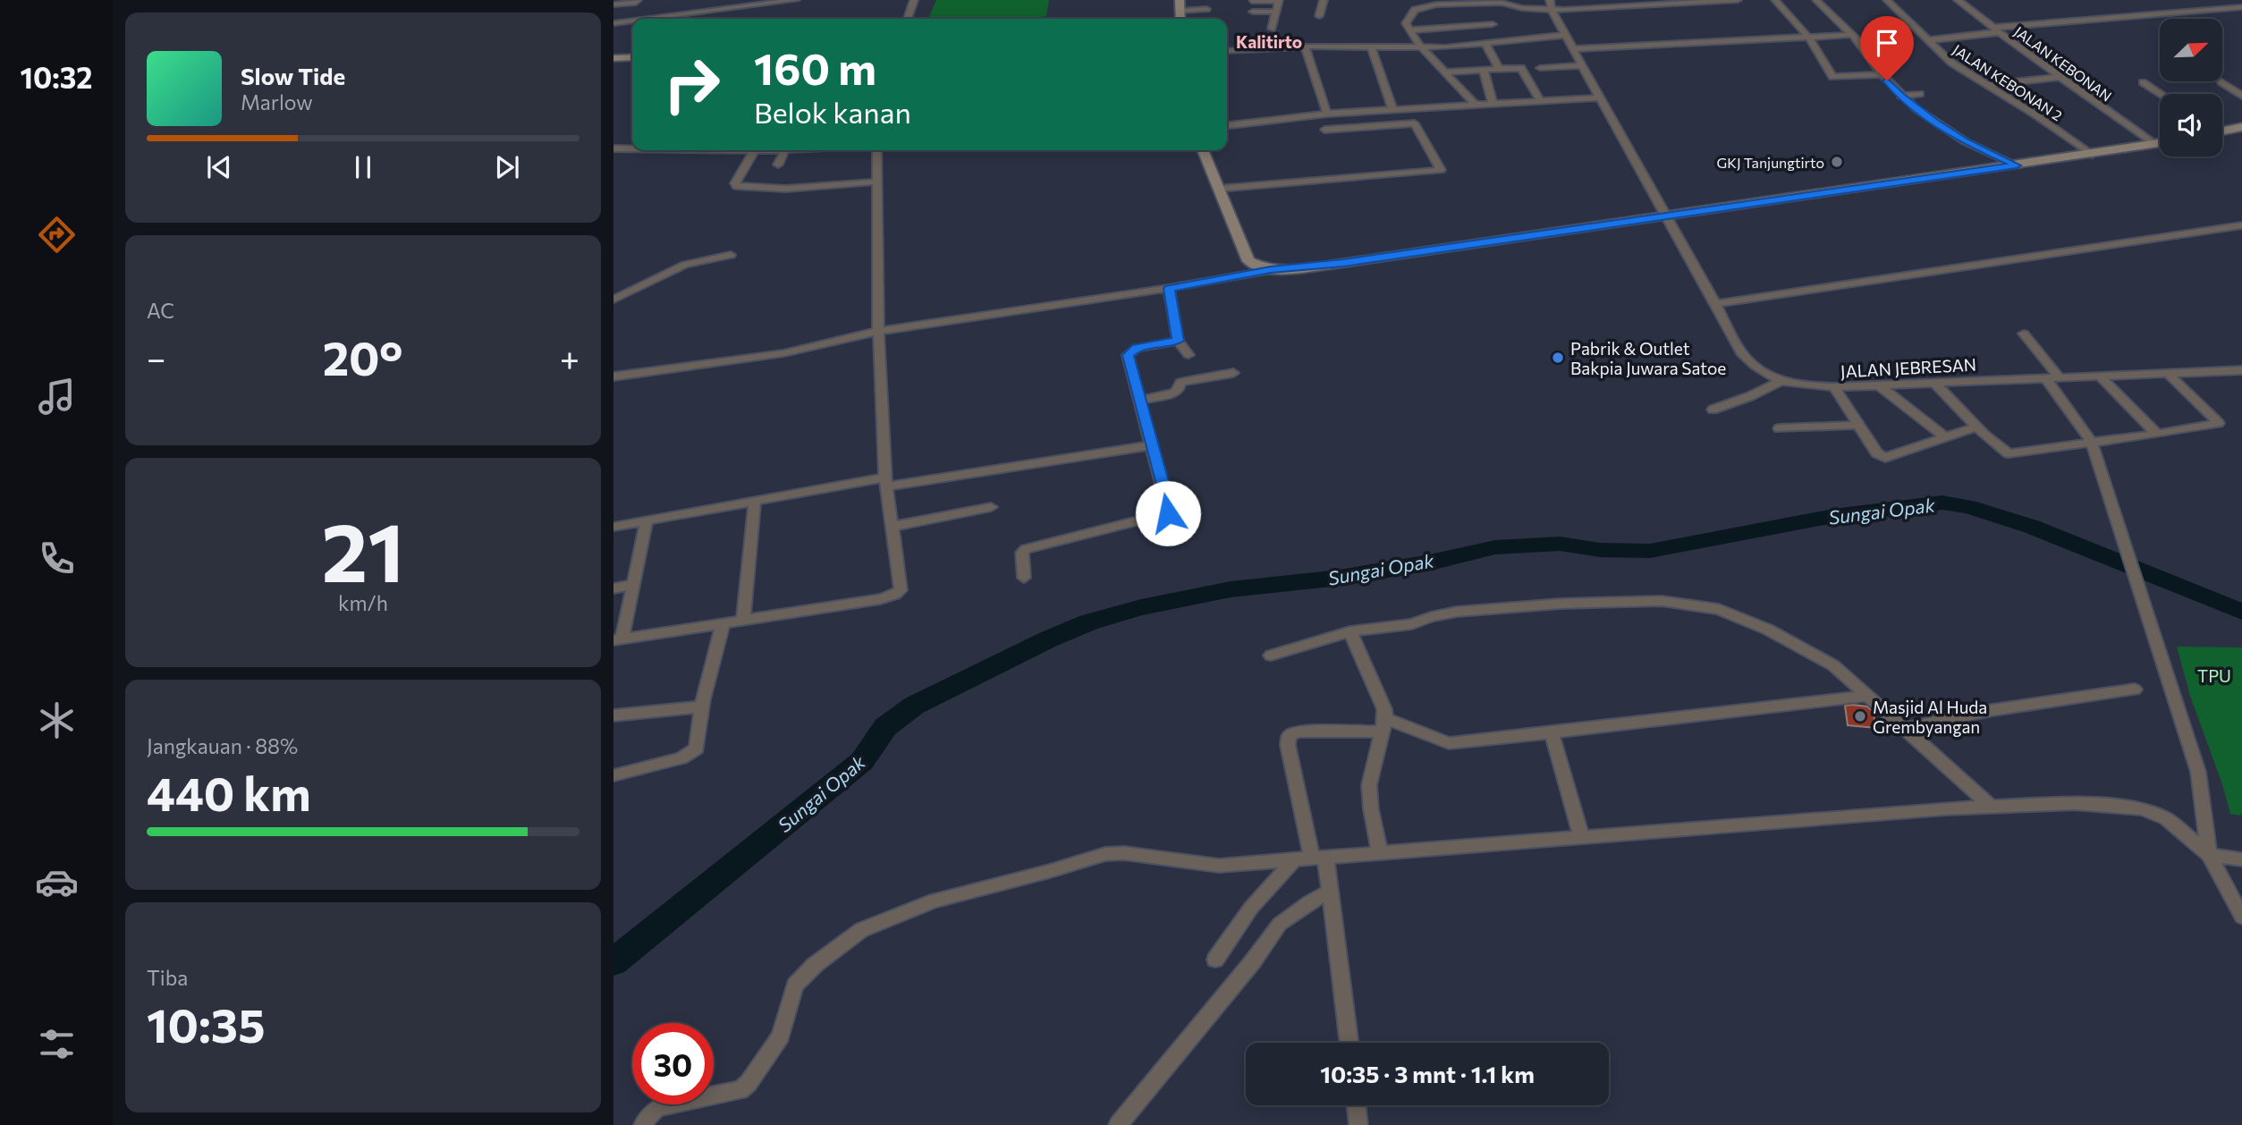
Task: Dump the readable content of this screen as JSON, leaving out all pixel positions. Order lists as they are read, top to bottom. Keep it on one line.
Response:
{"streets":{"street":["JALAN KEBONAN","JALAN KEBONAN 2","JALAN JEBRESAN"]},"districts":["Kalitirto"],"water":["Sungai Opak"],"parks":["TPU"],"places":["GKJ Tanjungtirto","Pabrik & Outlet Bakpia Juwara Satoe","Masjid Al Huda Grembyangan"],"north":"top right","page":{"tabs":"10:32","turn":["160 m","Belok kanan"],"song":["Slow Tide","Marlow"],"tile":["AC",["21","km/h"],["Jangkauan · 88%","440 km"],["Tiba","10:35"]],"heat":["−","20°","+"],"limit":"30","trip":"10:35 · 3 mnt · 1.1 km"}}
